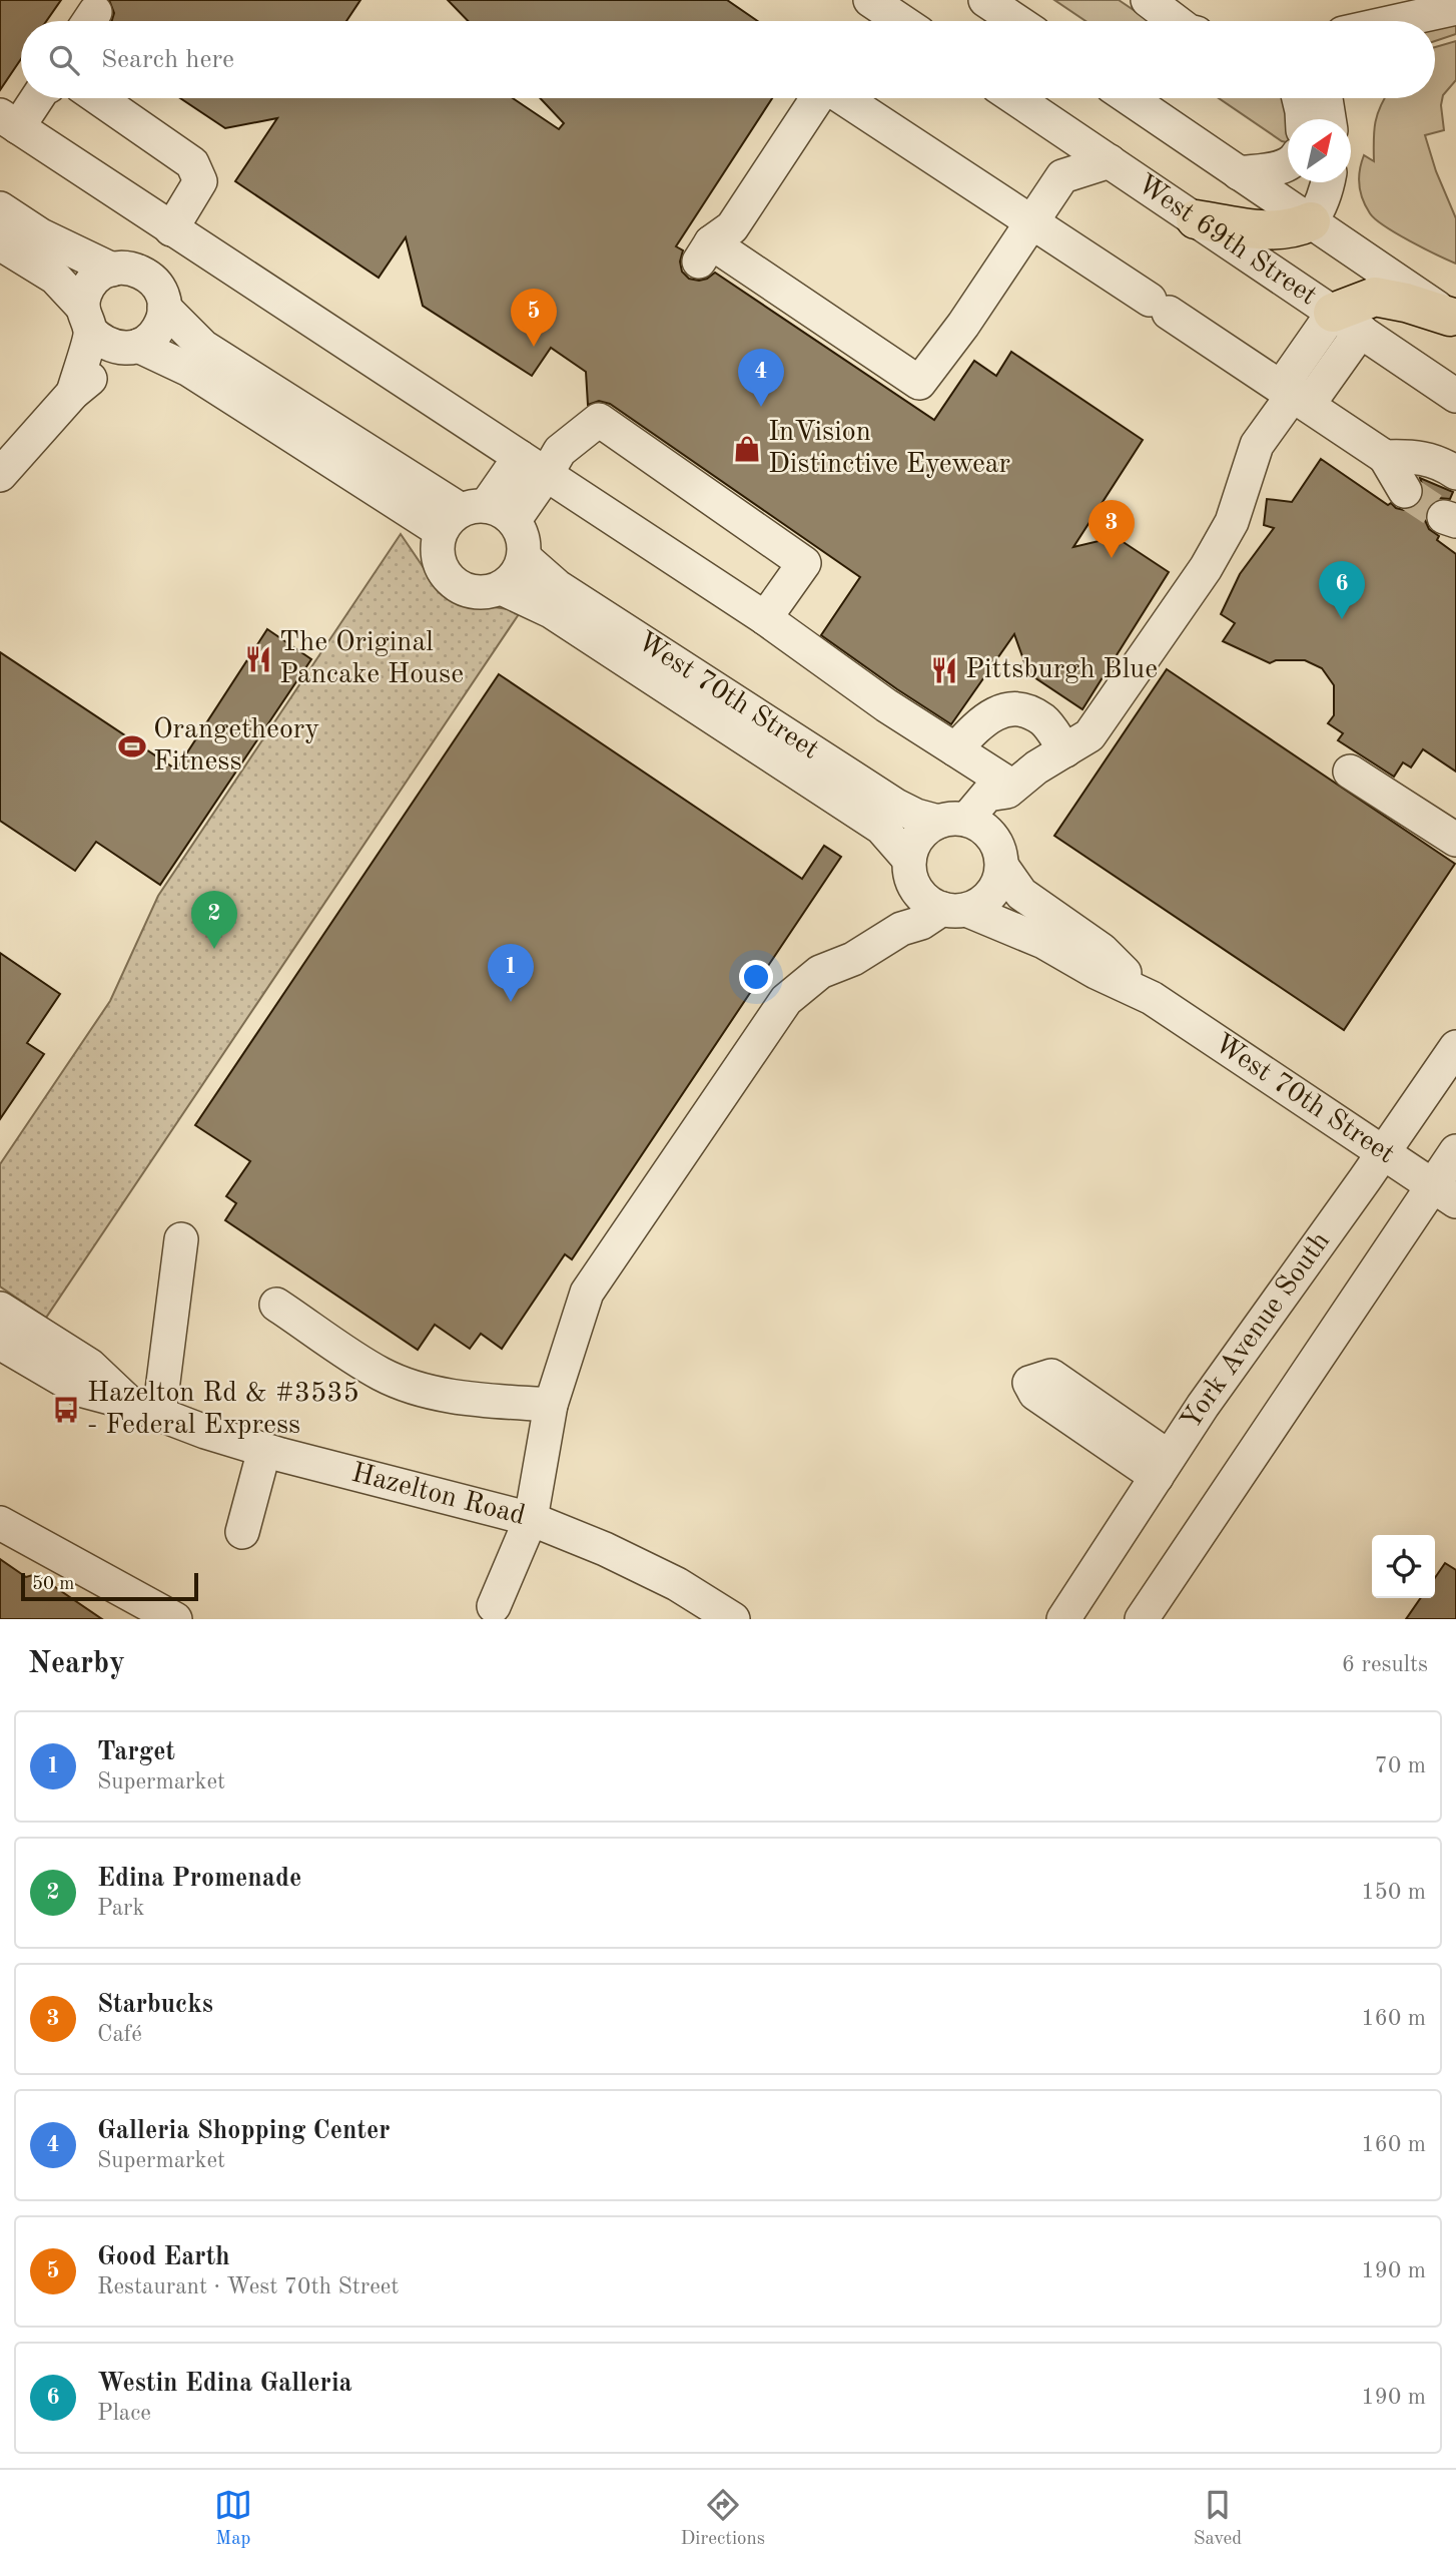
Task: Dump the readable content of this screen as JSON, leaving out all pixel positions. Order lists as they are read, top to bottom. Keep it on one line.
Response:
{"streets":{"street":["West 69th Street","West 70th Street","York Avenue South","Hazelton Road"]},"crossings":[["West 70th Street","York Avenue South"]],"places":{"shop":["InVision Distinctive Eyewear"],"restaurant":["The Original Pancake House","Pittsburgh Blue"],"sports":["Orangetheory Fitness"],"bus stop":["Hazelton Rd & #3535 - Federal Express"]},"scale_bar":"50 m","north":"top right","page":{"search":"Search here","pins":["5","4","3","6","2","1"],"scale":"50 m","heading":["Nearby","6 results"],"list":[{"mark":"1","name":"Target","note":"Supermarket","value":"70 m"},{"mark":"2","name":"Edina Promenade","note":"Park","value":"150 m"},{"mark":"3","name":"Starbucks","note":"Café","value":"160 m"},{"mark":"4","name":"Galleria Shopping Center","note":"Supermarket","value":"160 m"},{"mark":"5","name":"Good Earth","note":"Restaurant · West 70th Street","value":"190 m"},{"mark":"6","name":"Westin Edina Galleria","note":"Place","value":"190 m"}],"nav":["Map","Directions","Saved"]}}
